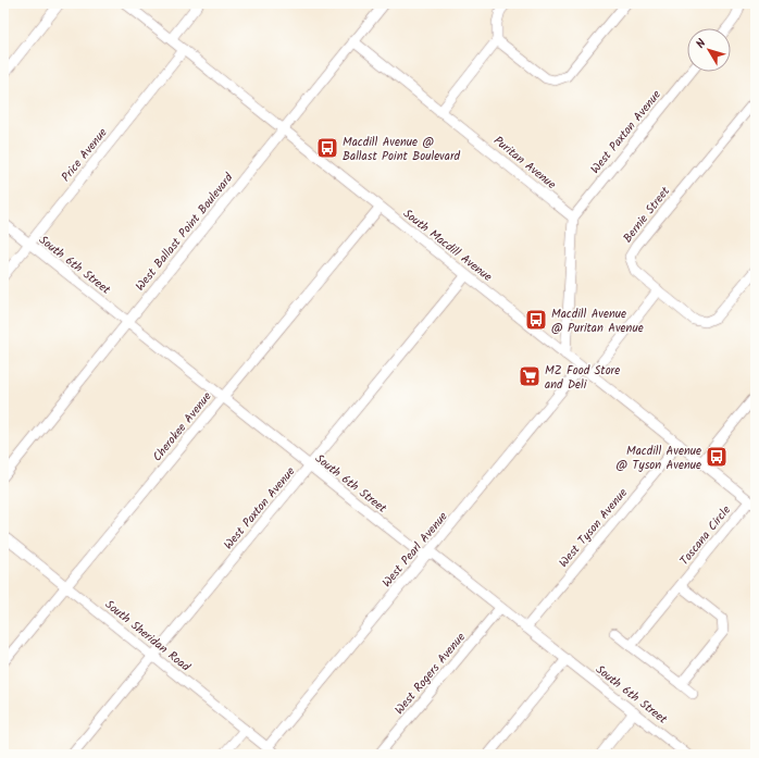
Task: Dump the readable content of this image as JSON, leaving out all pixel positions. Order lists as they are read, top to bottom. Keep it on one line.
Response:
{"streets":{"street":["West Paxton Avenue","Price Avenue","Puritan Avenue","Bernie Street","West Ballast Point Boulevard","South Macdill Avenue","South 6th Street","Cherokee Avenue","West Tyson Avenue","Toscana Circle","West Pearl Avenue","South Sheridan Road","West Rogers Avenue"]},"crossings":[["West Paxton Avenue","Puritan Avenue"],["West Paxton Avenue","South Macdill Avenue"],["West Paxton Avenue","South 6th Street"],["West Paxton Avenue","South Sheridan Road"],["Price Avenue","South Macdill Avenue"],["Price Avenue","South 6th Street"],["Puritan Avenue","West Ballast Point Boulevard"],["West Ballast Point Boulevard","South Macdill Avenue"],["West Ballast Point Boulevard","South 6th Street"],["South Macdill Avenue","Cherokee Avenue"],["South Macdill Avenue","West Tyson Avenue"],["South Macdill Avenue","Toscana Circle"],["South Macdill Avenue","West Pearl Avenue"],["South 6th Street","Cherokee Avenue"],["South 6th Street","West Tyson Avenue"],["South 6th Street","West Pearl Avenue"],["South 6th Street","West Rogers Avenue"],["Cherokee Avenue","South Sheridan Road"],["West Pearl Avenue","South Sheridan Road"]],"places":{"bus stop":["Macdill Avenue @ Ballast Point Boulevard","Macdill Avenue @ Puritan Avenue","Macdill Avenue @ Tyson Avenue"],"supermarket":["MZ Food Store and Deli"]},"north":"top left"}
